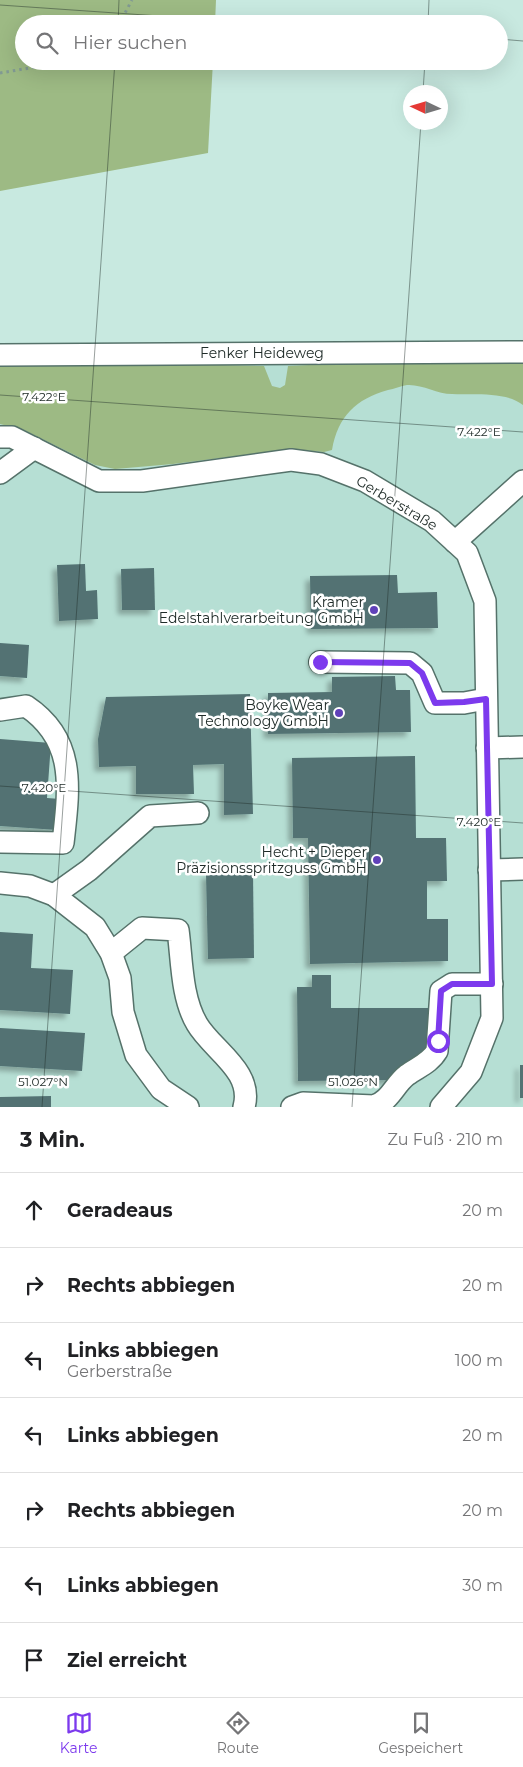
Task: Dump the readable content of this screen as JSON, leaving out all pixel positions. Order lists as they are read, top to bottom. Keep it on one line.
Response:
{"streets":{"street":["Fenker Heideweg","Gerberstraße"]},"places":["Kramer Edelstahlverarbeitung GmbH","Boyke Wear Technology GmbH","Hecht + Dieper Präzisionsspritzguss GmbH"],"north":"left","page":{"search":"Hier suchen","heading":["3 Min.","Zu Fuß · 210 m"],"list":[["Geradeaus","20 m"],["Rechts abbiegen","20 m"],["Links abbiegen","Gerberstraße","100 m"],["Links abbiegen","20 m"],["Rechts abbiegen","20 m"],["Links abbiegen","30 m"],"Ziel erreicht"],"nav":["Karte","Route","Gespeichert"]},"coordinates":["7.422°E","7.420°E","51.027°N","51.026°N"]}
